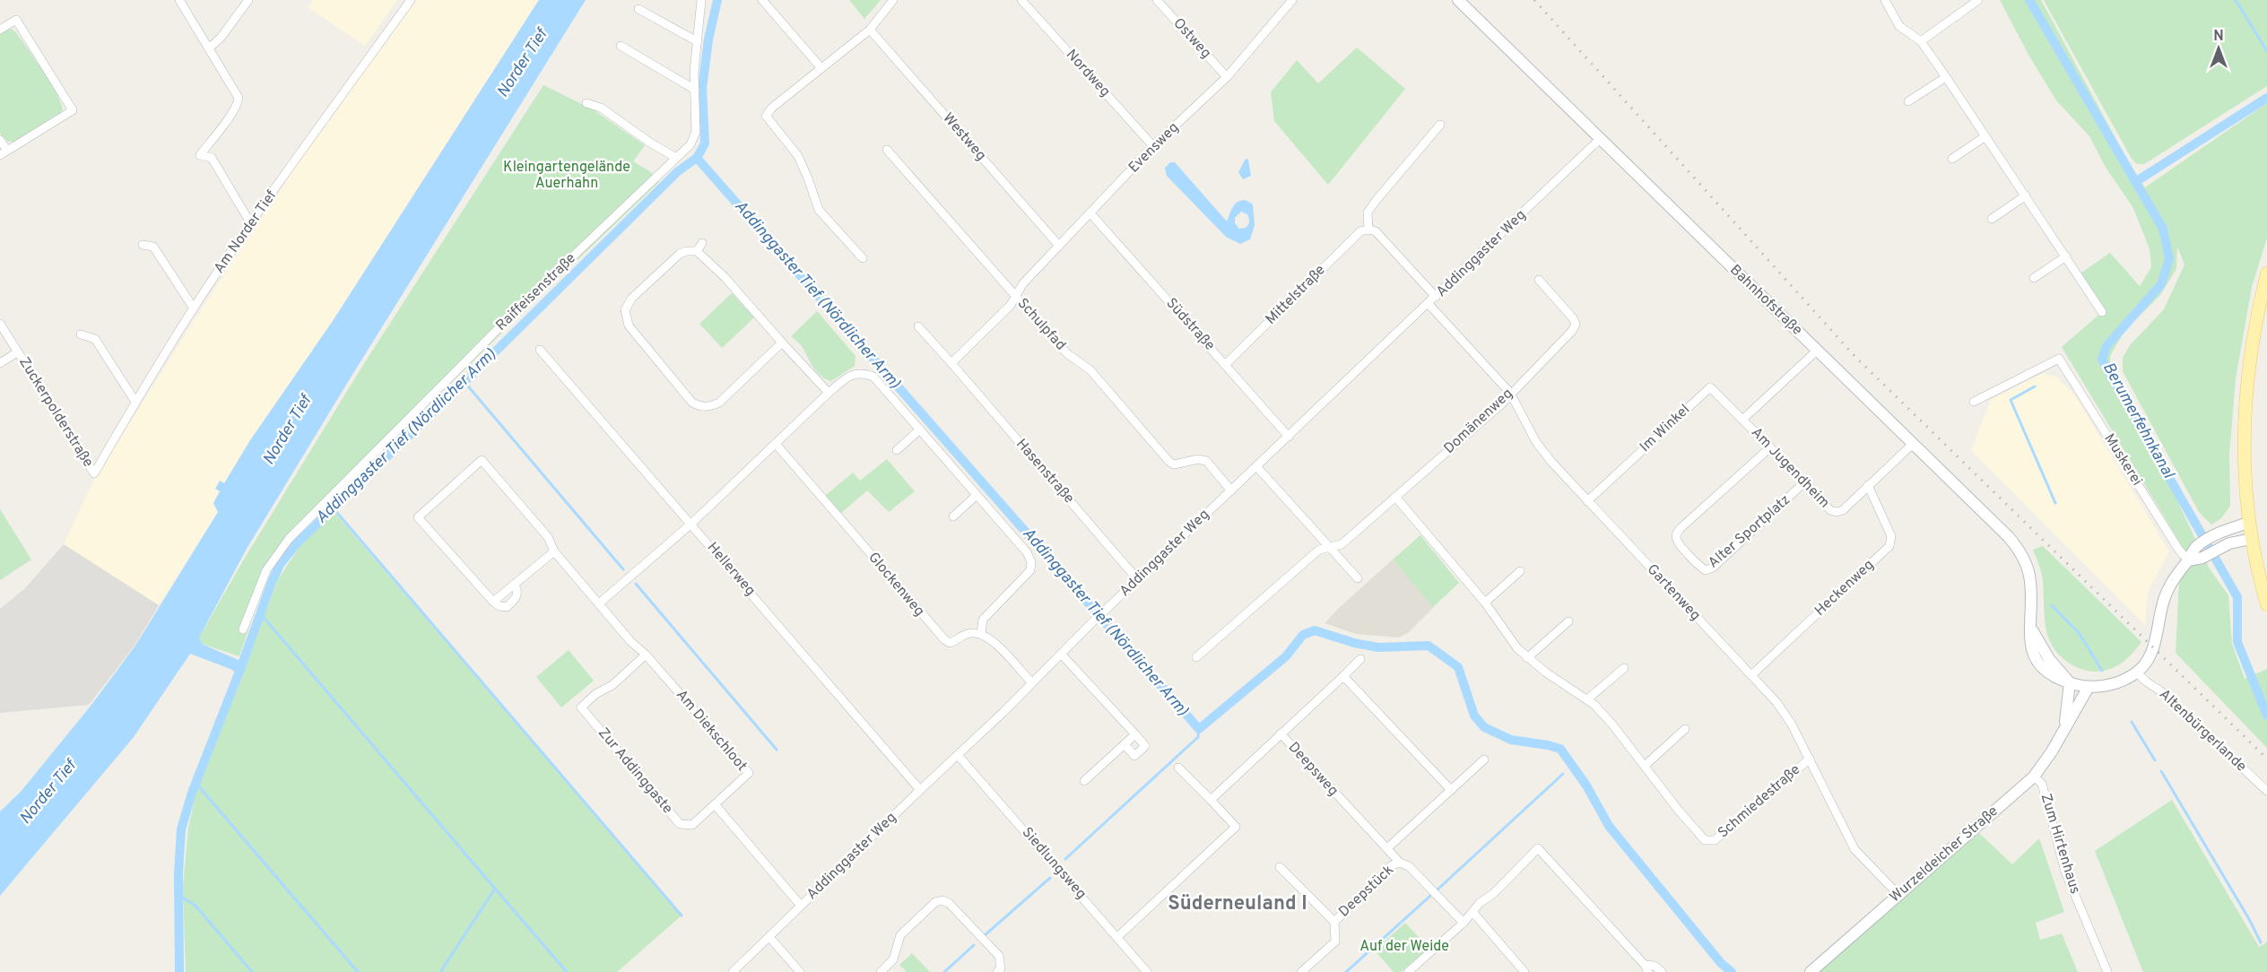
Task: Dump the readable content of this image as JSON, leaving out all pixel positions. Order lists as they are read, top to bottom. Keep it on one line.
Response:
{"streets":{"main road":["Bahnhofstraße","Wurzeldeicher Straße"],"street":["Ostweg","Nordweg","Westweg","Evensweg","Am Norder Tief","Addinggaster Weg","Raiffeisenstraße","Mittelstraße","Schulpfad","Südstraße","Zuckerpolderstraße","Domänenweg","Im Winkel","Muskerei","Am Jugendheim","Hasenstraße","Alter Sportplatz","Hellerweg","Glockenweg","Heckenweg","Gartenweg","Am Diekschloot","Altenbürgerlande","Deepsweg","Zur Addinggaste","Schmiedestraße","Zum Hirtenhaus","Siedlungsweg","Deepstück"]},"crossings":[["Ostweg","Evensweg"],["Nordweg","Evensweg"],["Westweg","Evensweg"],["Evensweg","Schulpfad"],["Evensweg","Südstraße"],["Am Norder Tief","Zuckerpolderstraße"],["Addinggaster Weg","Bahnhofstraße"],["Addinggaster Weg","Schulpfad"],["Addinggaster Weg","Südstraße"],["Addinggaster Weg","Hasenstraße"],["Addinggaster Weg","Hellerweg"],["Addinggaster Weg","Gartenweg"],["Addinggaster Weg","Siedlungsweg"],["Mittelstraße","Südstraße"],["Bahnhofstraße","Am Jugendheim"],["Bahnhofstraße","Wurzeldeicher Straße"],["Domänenweg","Gartenweg"],["Domänenweg","Schmiedestraße"],["Im Winkel","Am Jugendheim"],["Im Winkel","Gartenweg"],["Am Jugendheim","Alter Sportplatz"],["Am Jugendheim","Heckenweg"],["Heckenweg","Gartenweg"],["Gartenweg","Schmiedestraße"],["Gartenweg","Wurzeldeicher Straße"],["Am Diekschloot","Zur Addinggaste"],["Deepsweg","Deepstück"],["Zum Hirtenhaus","Wurzeldeicher Straße"]],"districts":["Süderneuland I"],"water":["Norder Tief","Addinggaster Tief (Nördlicher Arm)","Berumerfehnkanal"],"parks":["Kleingartengelände Auerhahn","Auf der Weide"],"north":"top"}
